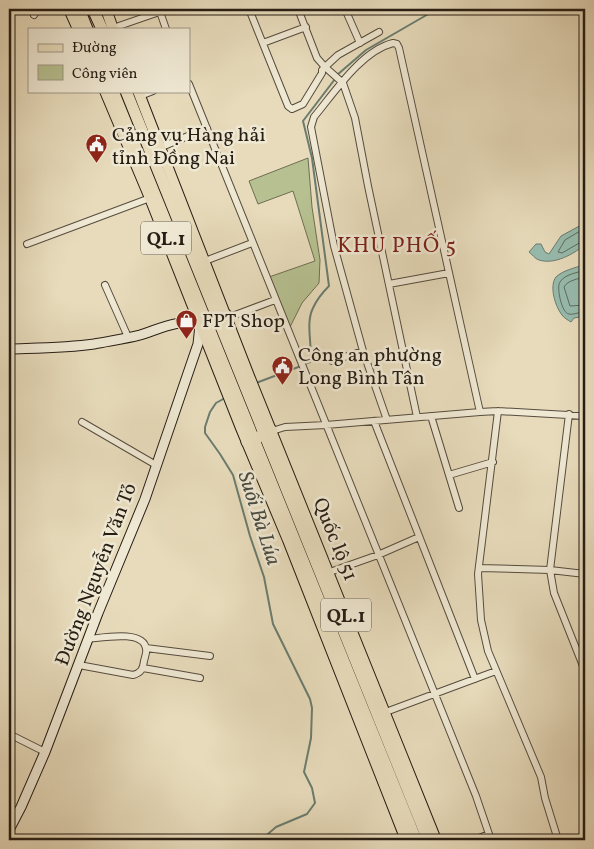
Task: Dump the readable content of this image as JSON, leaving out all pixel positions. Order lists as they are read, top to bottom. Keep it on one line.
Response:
{"streets":{"highway":["QL.1","Quốc lộ 51"],"street":["Đường Nguyễn Văn Tỏ"]},"crossings":[["QL.1","Quốc lộ 51"],["QL.1","Đường Nguyễn Văn Tỏ"]],"districts":["KHU PHỐ 5"],"water":["Suối Bà Lúa"],"places":{"public building":["Cảng vụ Hàng hải tỉnh Đồng Nai","Công an phường Long Bình Tân"],"shop":["FPT Shop"]},"legend":["Đường","Công viên"]}
